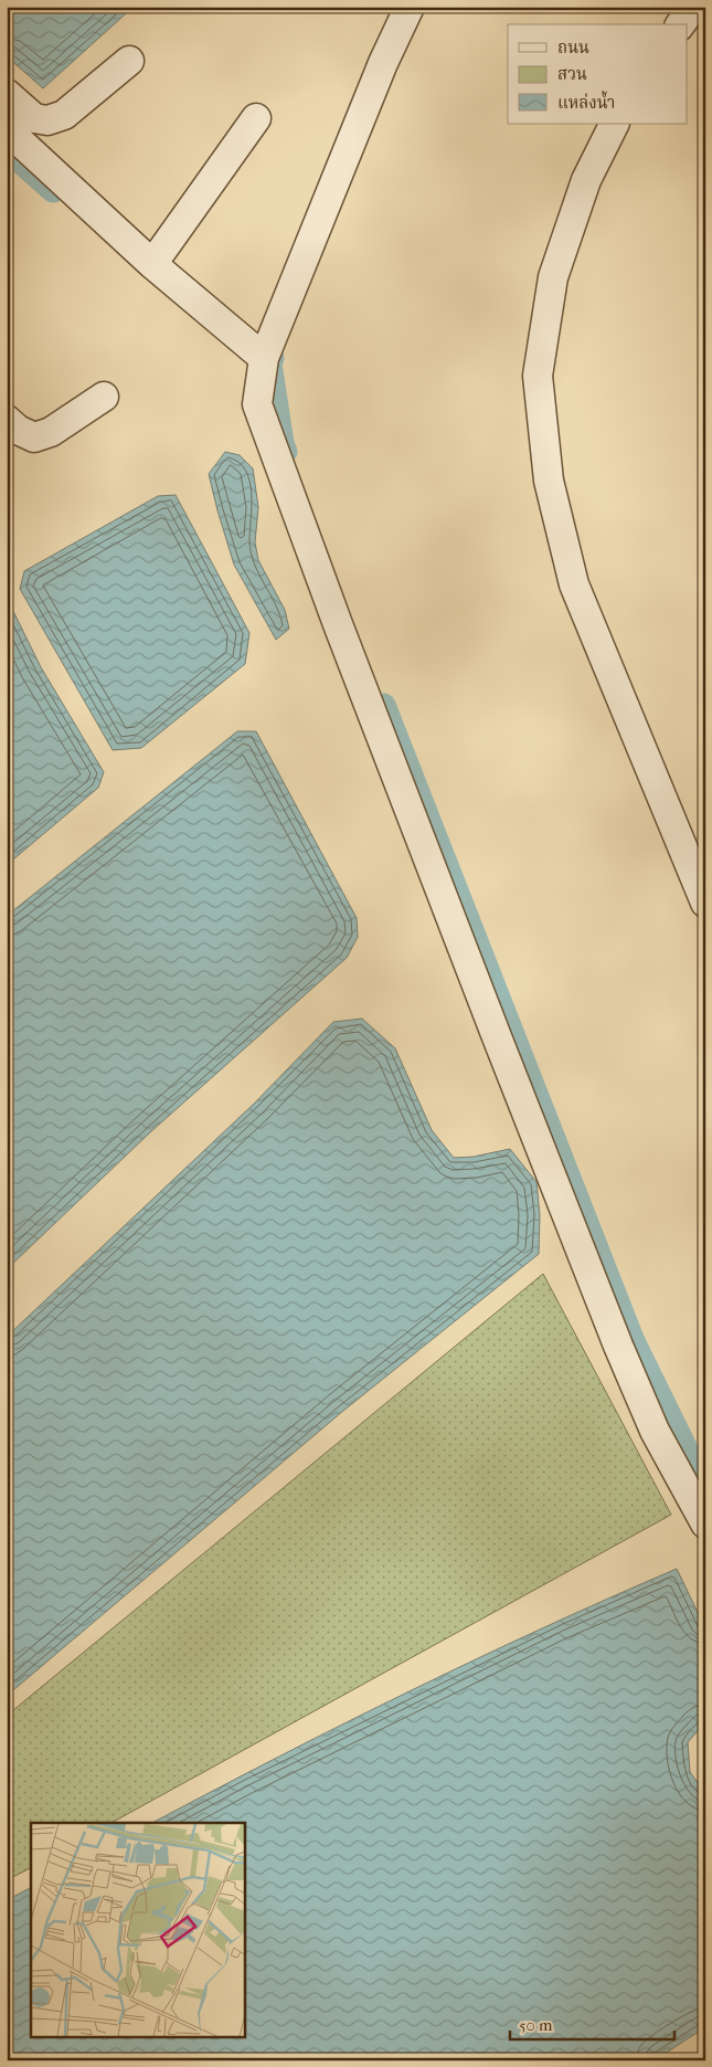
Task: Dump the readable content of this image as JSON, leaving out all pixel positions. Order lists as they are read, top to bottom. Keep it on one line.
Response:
{"legend":["ถนน","สวน","แหล่งน้ำ"],"scale_bar":"50 m"}
